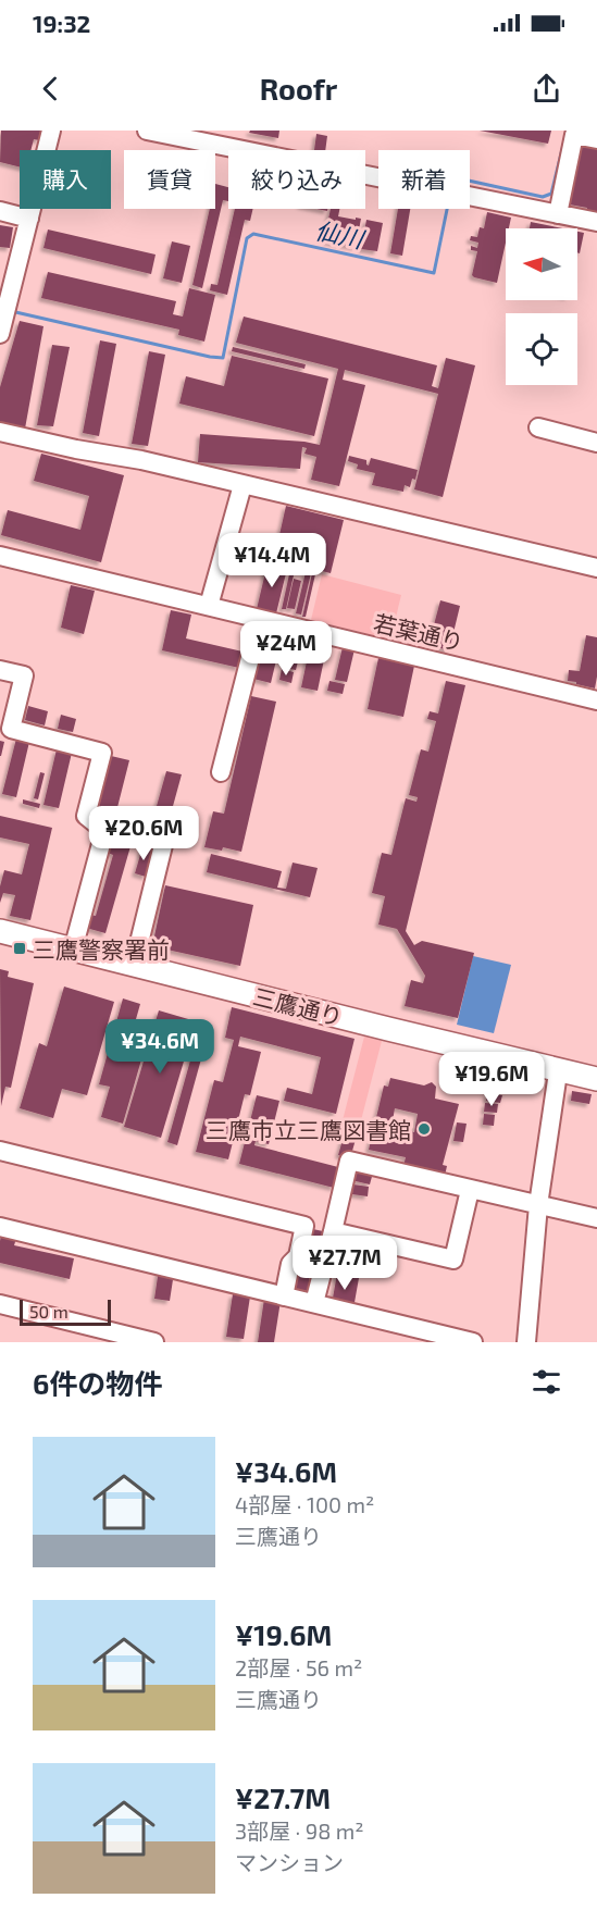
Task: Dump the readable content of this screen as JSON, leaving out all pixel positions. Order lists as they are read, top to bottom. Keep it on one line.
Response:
{"streets":{"main road":["三鷹通り"],"street":["若葉通り"]},"water":["仙川"],"places":{"transit":["三鷹警察署前"],"other":["三鷹市立三鷹図書館"]},"scale_bar":"50 m","north":"left","page":{"status":"19:32","header":"Roofr","chip":["購入","賃貸","絞り込み","新着"],"price":["¥14.4M","¥24M","¥20.6M","¥34.6M","¥19.6M","¥27.7M"],"scale":"50 m","heading":"6件の物件","list":[{"name":"¥34.6M","note":"4部屋 · 100 m² · 三鷹通り"},{"name":"¥19.6M","note":"2部屋 · 56 m² · 三鷹通り"},{"name":"¥27.7M","note":"3部屋 · 98 m² · マンション"}]}}
